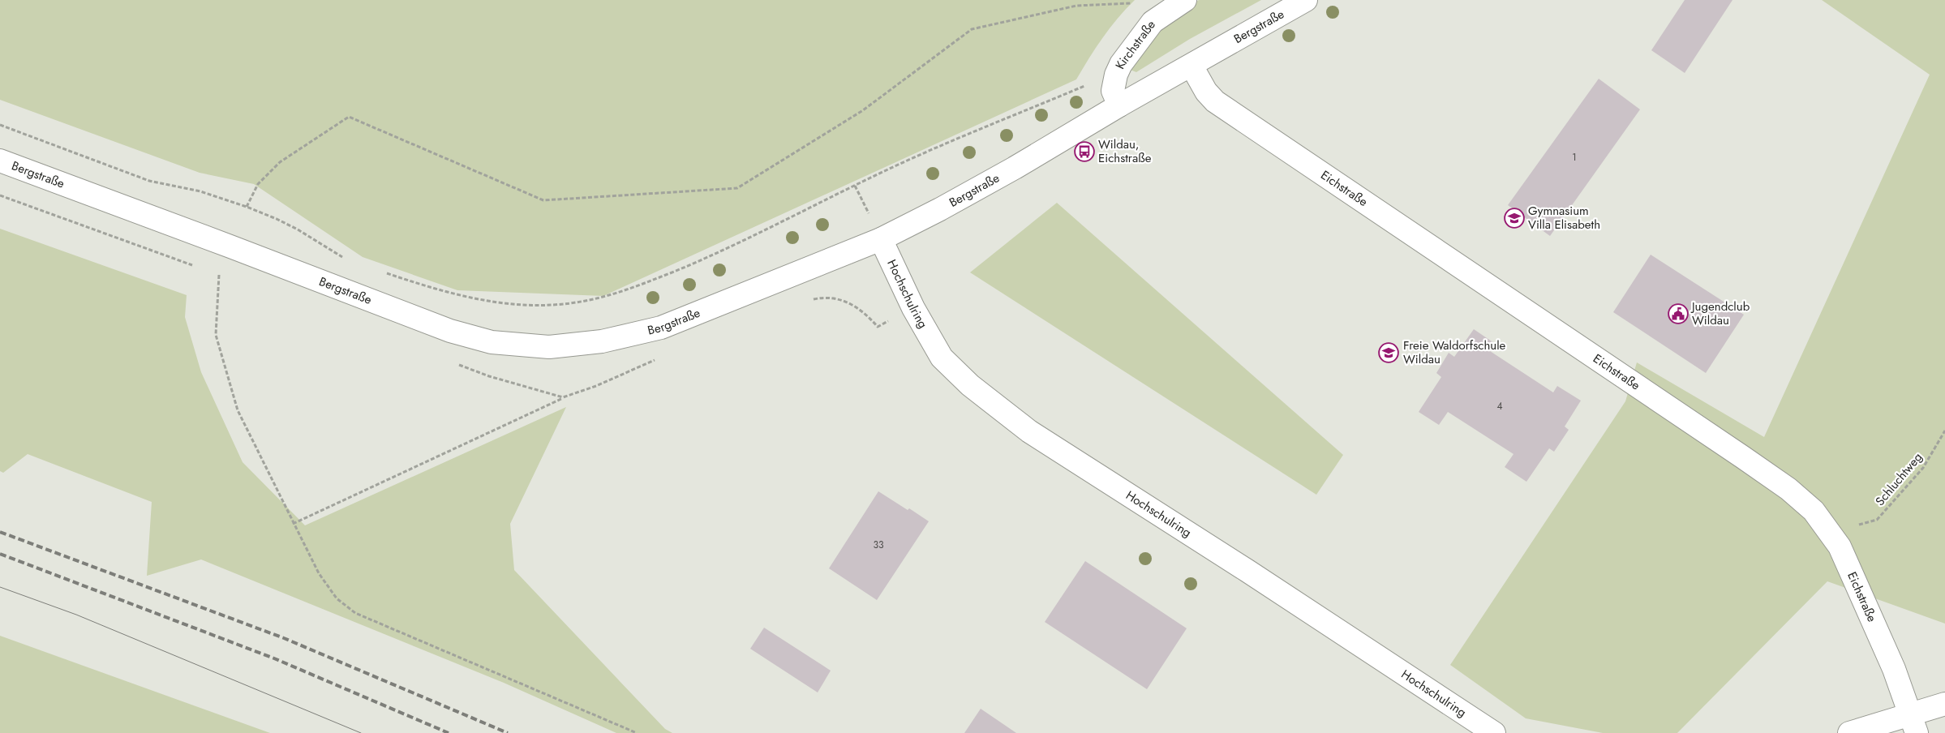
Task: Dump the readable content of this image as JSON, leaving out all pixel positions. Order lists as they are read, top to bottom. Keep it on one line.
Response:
{"streets":{"street":["Bergstraße","Kirchstraße","Eichstraße","Hochschulring"],"path":["Schluchtweg"]},"crossings":[["Bergstraße","Kirchstraße"],["Bergstraße","Eichstraße"],["Bergstraße","Hochschulring"]],"places":{"bus stop":["Wildau, Eichstraße"],"school or university":["Gymnasium Villa Elisabeth","Freie Waldorfschule Wildau"],"public building":["Jugendclub Wildau"]},"house_numbers":["1","4","33"]}
